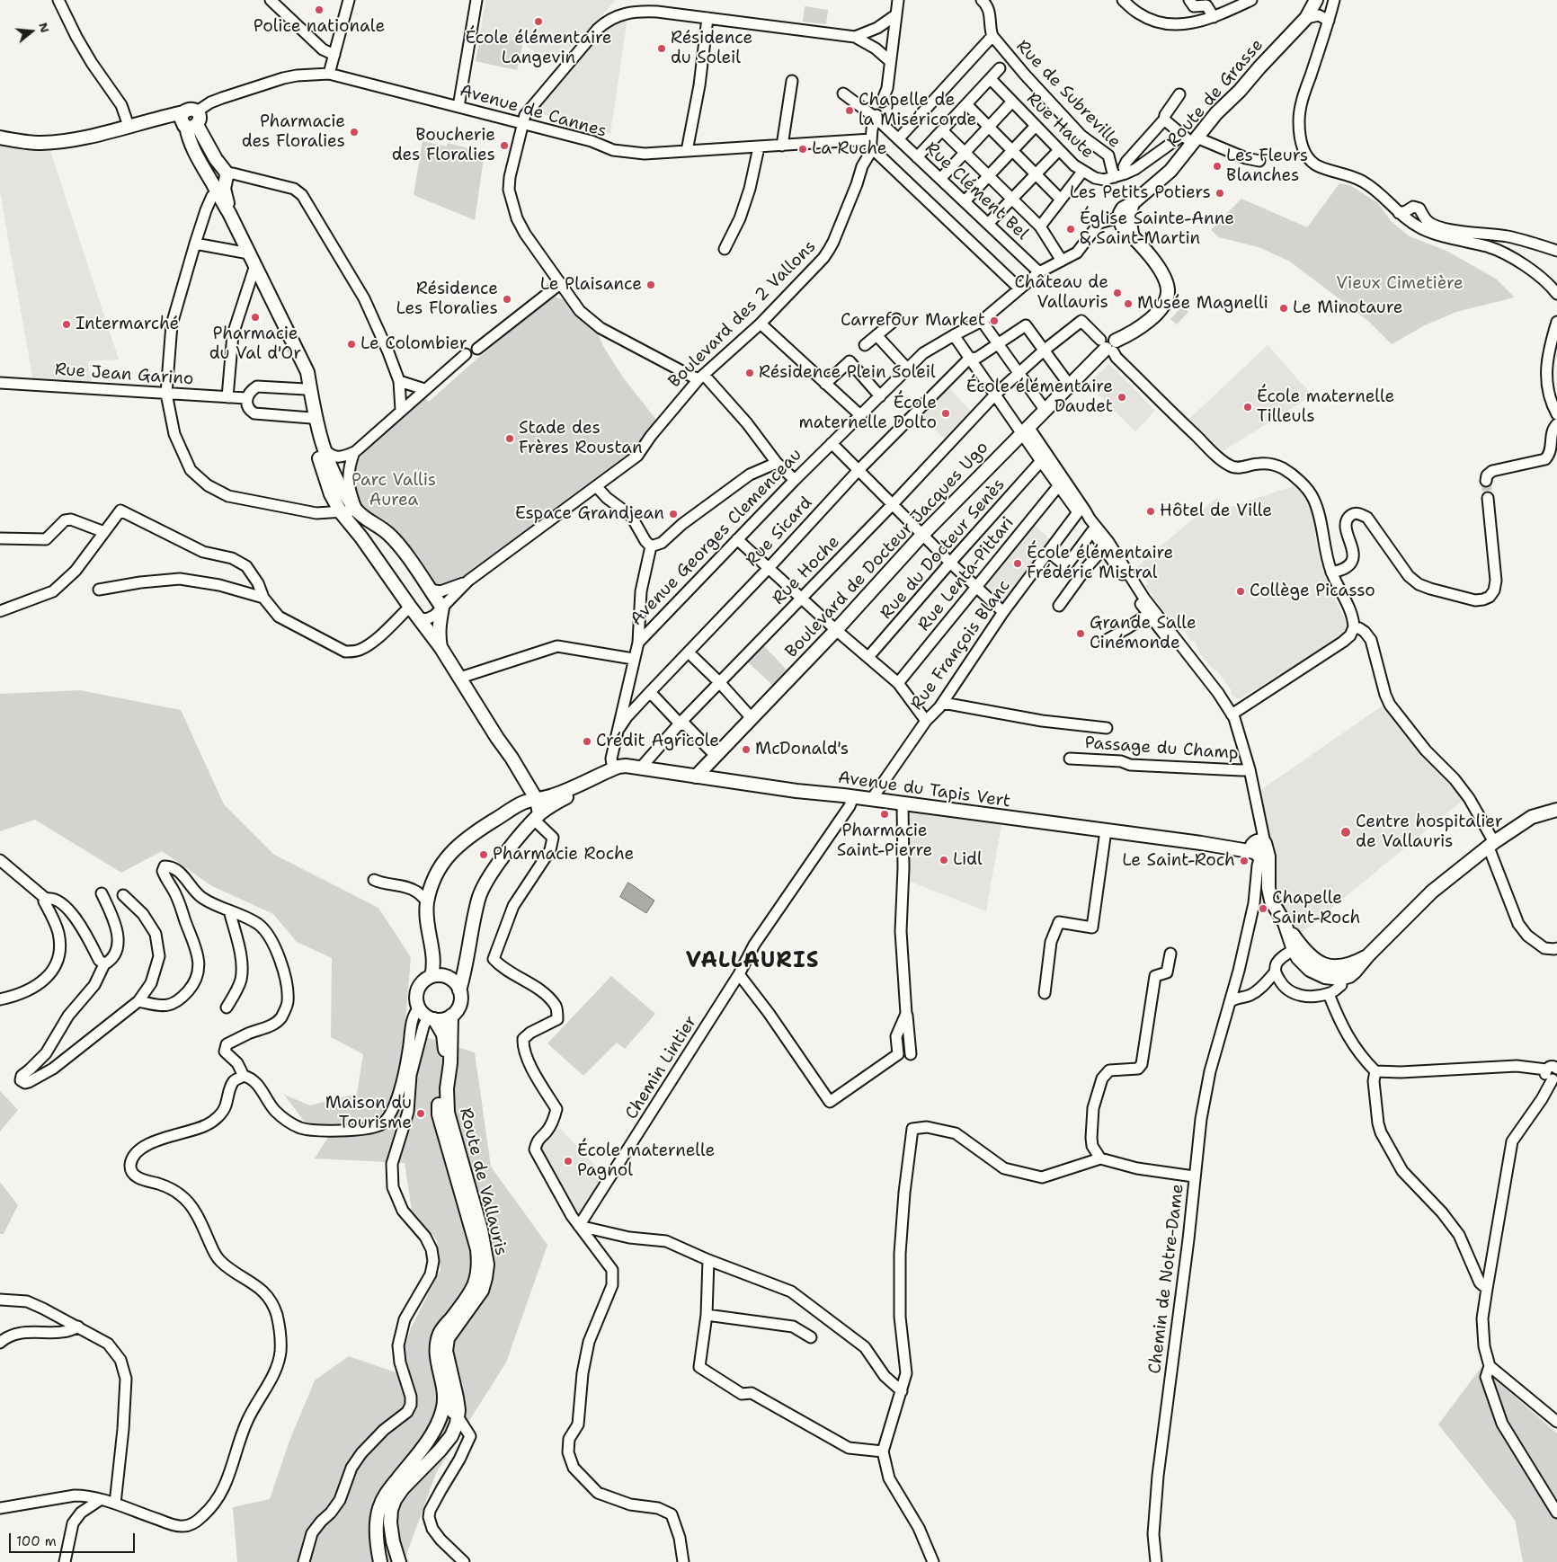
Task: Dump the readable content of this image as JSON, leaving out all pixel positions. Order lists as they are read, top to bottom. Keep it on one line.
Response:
{"streets":{"main road":["Route de Grasse","Boulevard de Docteur Jacques Ugo","Avenue du Tapis Vert","Route de Vallauris"],"street":["Rue de Subreville","Avenue de Cannes","Rue Haute","Rue Clément Bel","Boulevard des 2 Vallons","Rue Jean Garino","Rue Sicard","Avenue Georges Clemenceau","Rue du Docteur Senès","Rue Hoche","Rue Lenta-Pittari","Rue François Blanc","Passage du Champ","Chemin Lintier","Chemin de Notre-Dame"]},"crossings":[["Route de Grasse","Rue Haute"],["Rue de Subreville","Rue Haute"],["Avenue de Cannes","Boulevard des 2 Vallons"],["Rue Clément Bel","Boulevard des 2 Vallons"],["Rue Clément Bel","Avenue Georges Clemenceau"],["Rue Sicard","Avenue Georges Clemenceau"],["Avenue Georges Clemenceau","Boulevard de Docteur Jacques Ugo"],["Avenue Georges Clemenceau","Avenue du Tapis Vert"],["Boulevard de Docteur Jacques Ugo","Rue Hoche"],["Boulevard de Docteur Jacques Ugo","Avenue du Tapis Vert"],["Rue Hoche","Avenue du Tapis Vert"],["Rue François Blanc","Avenue du Tapis Vert"],["Avenue du Tapis Vert","Chemin Lintier"],["Avenue du Tapis Vert","Chemin de Notre-Dame"]],"districts":["VALLAURIS"],"parks":["Vieux Cimetière","Parc Vallis Aurea"],"places":["Police nationale","École élémentaire Langevin","Résidence du Soleil","Chapelle de la Miséricorde","Pharmacie des Floralies","Boucherie des Floralies","La Ruche","Les Fleurs Blanches","Les Petits Potiers","Église Sainte-Anne & Saint-Martin","Le Plaisance","Château de Vallauris","Résidence Les Floralies","Musée Magnelli","Le Minotaure","Pharmacie du Val d'Or","Carrefour Market","Intermarché","Le Colombier","Résidence Plein Soleil","École élémentaire Daudet","École maternelle Tilleuls","École maternelle Dolto","Stade des Frères Roustan","Hôtel de Ville","Espace Grandjean","École élémentaire Frédéric Mistral","Collège Picasso","Grande Salle Cinémonde","Crédit Agricole","McDonald's","Pharmacie Saint-Pierre","Centre hospitalier de Vallauris","Pharmacie Roche","Lidl","Le Saint-Roch","Chapelle Saint-Roch","Maison du Tourisme","École maternelle Pagnol"],"scale_bar":"100 m","north":"right"}
